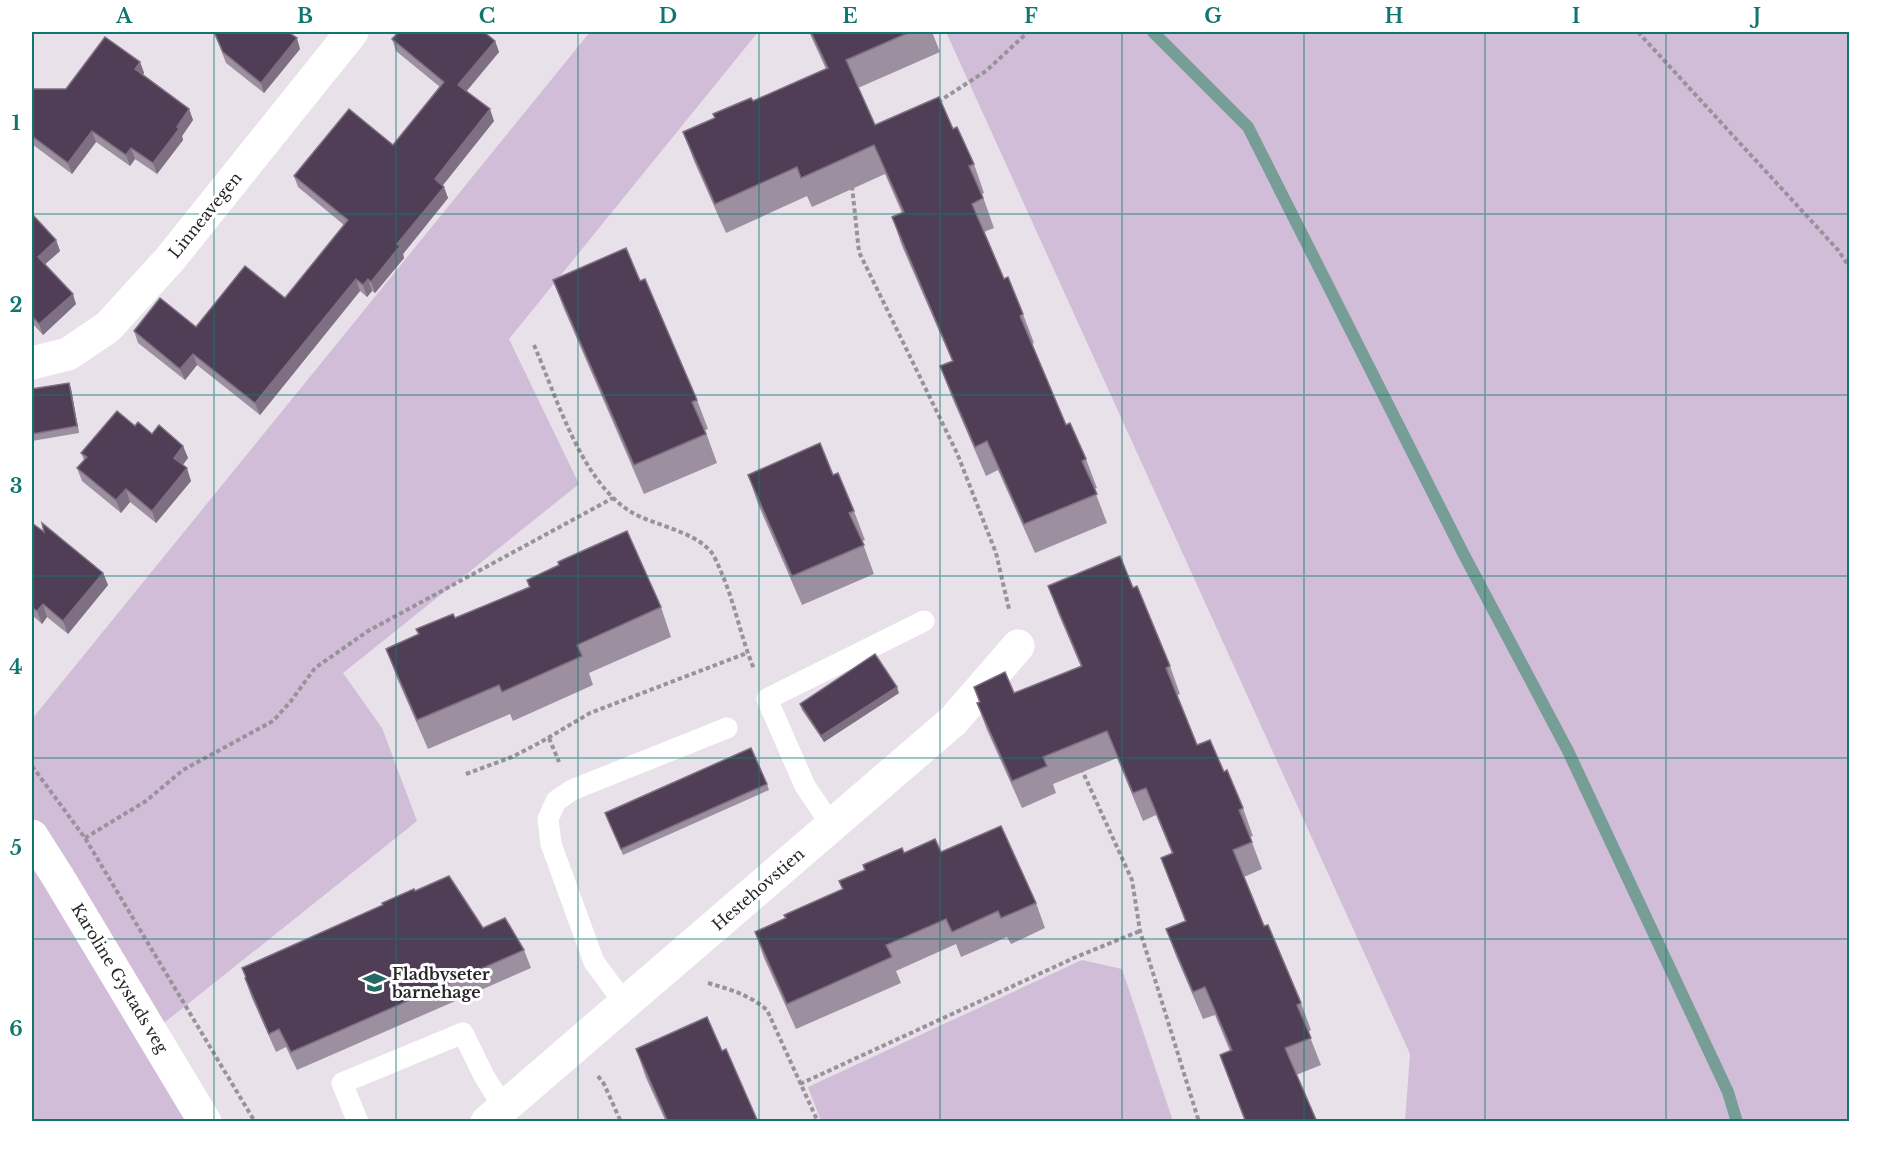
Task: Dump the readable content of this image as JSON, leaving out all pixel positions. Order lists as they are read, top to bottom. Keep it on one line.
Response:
{"streets":{"street":["Linneavegen","Hestehovstien","Karoline Gystads veg"]},"places":{"school or university":["Fladbyseter barnehage"]},"grid":{"columns":["A","B","C","D","E","F","G","H","I","J"],"rows":["1","2","3","4","5","6"]}}
